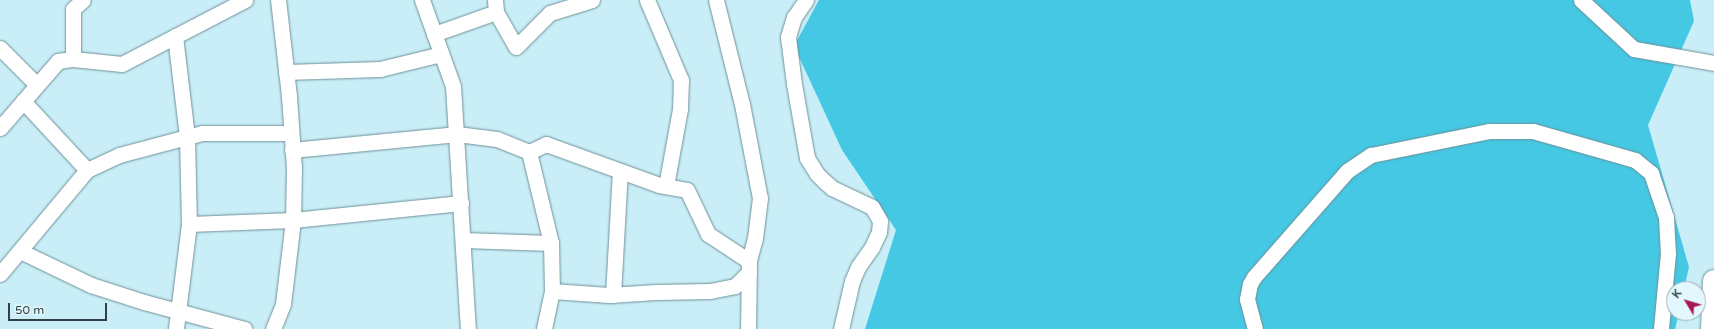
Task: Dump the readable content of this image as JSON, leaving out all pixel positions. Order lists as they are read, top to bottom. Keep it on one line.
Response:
{"scale_bar":"50 m","north":"top left"}
